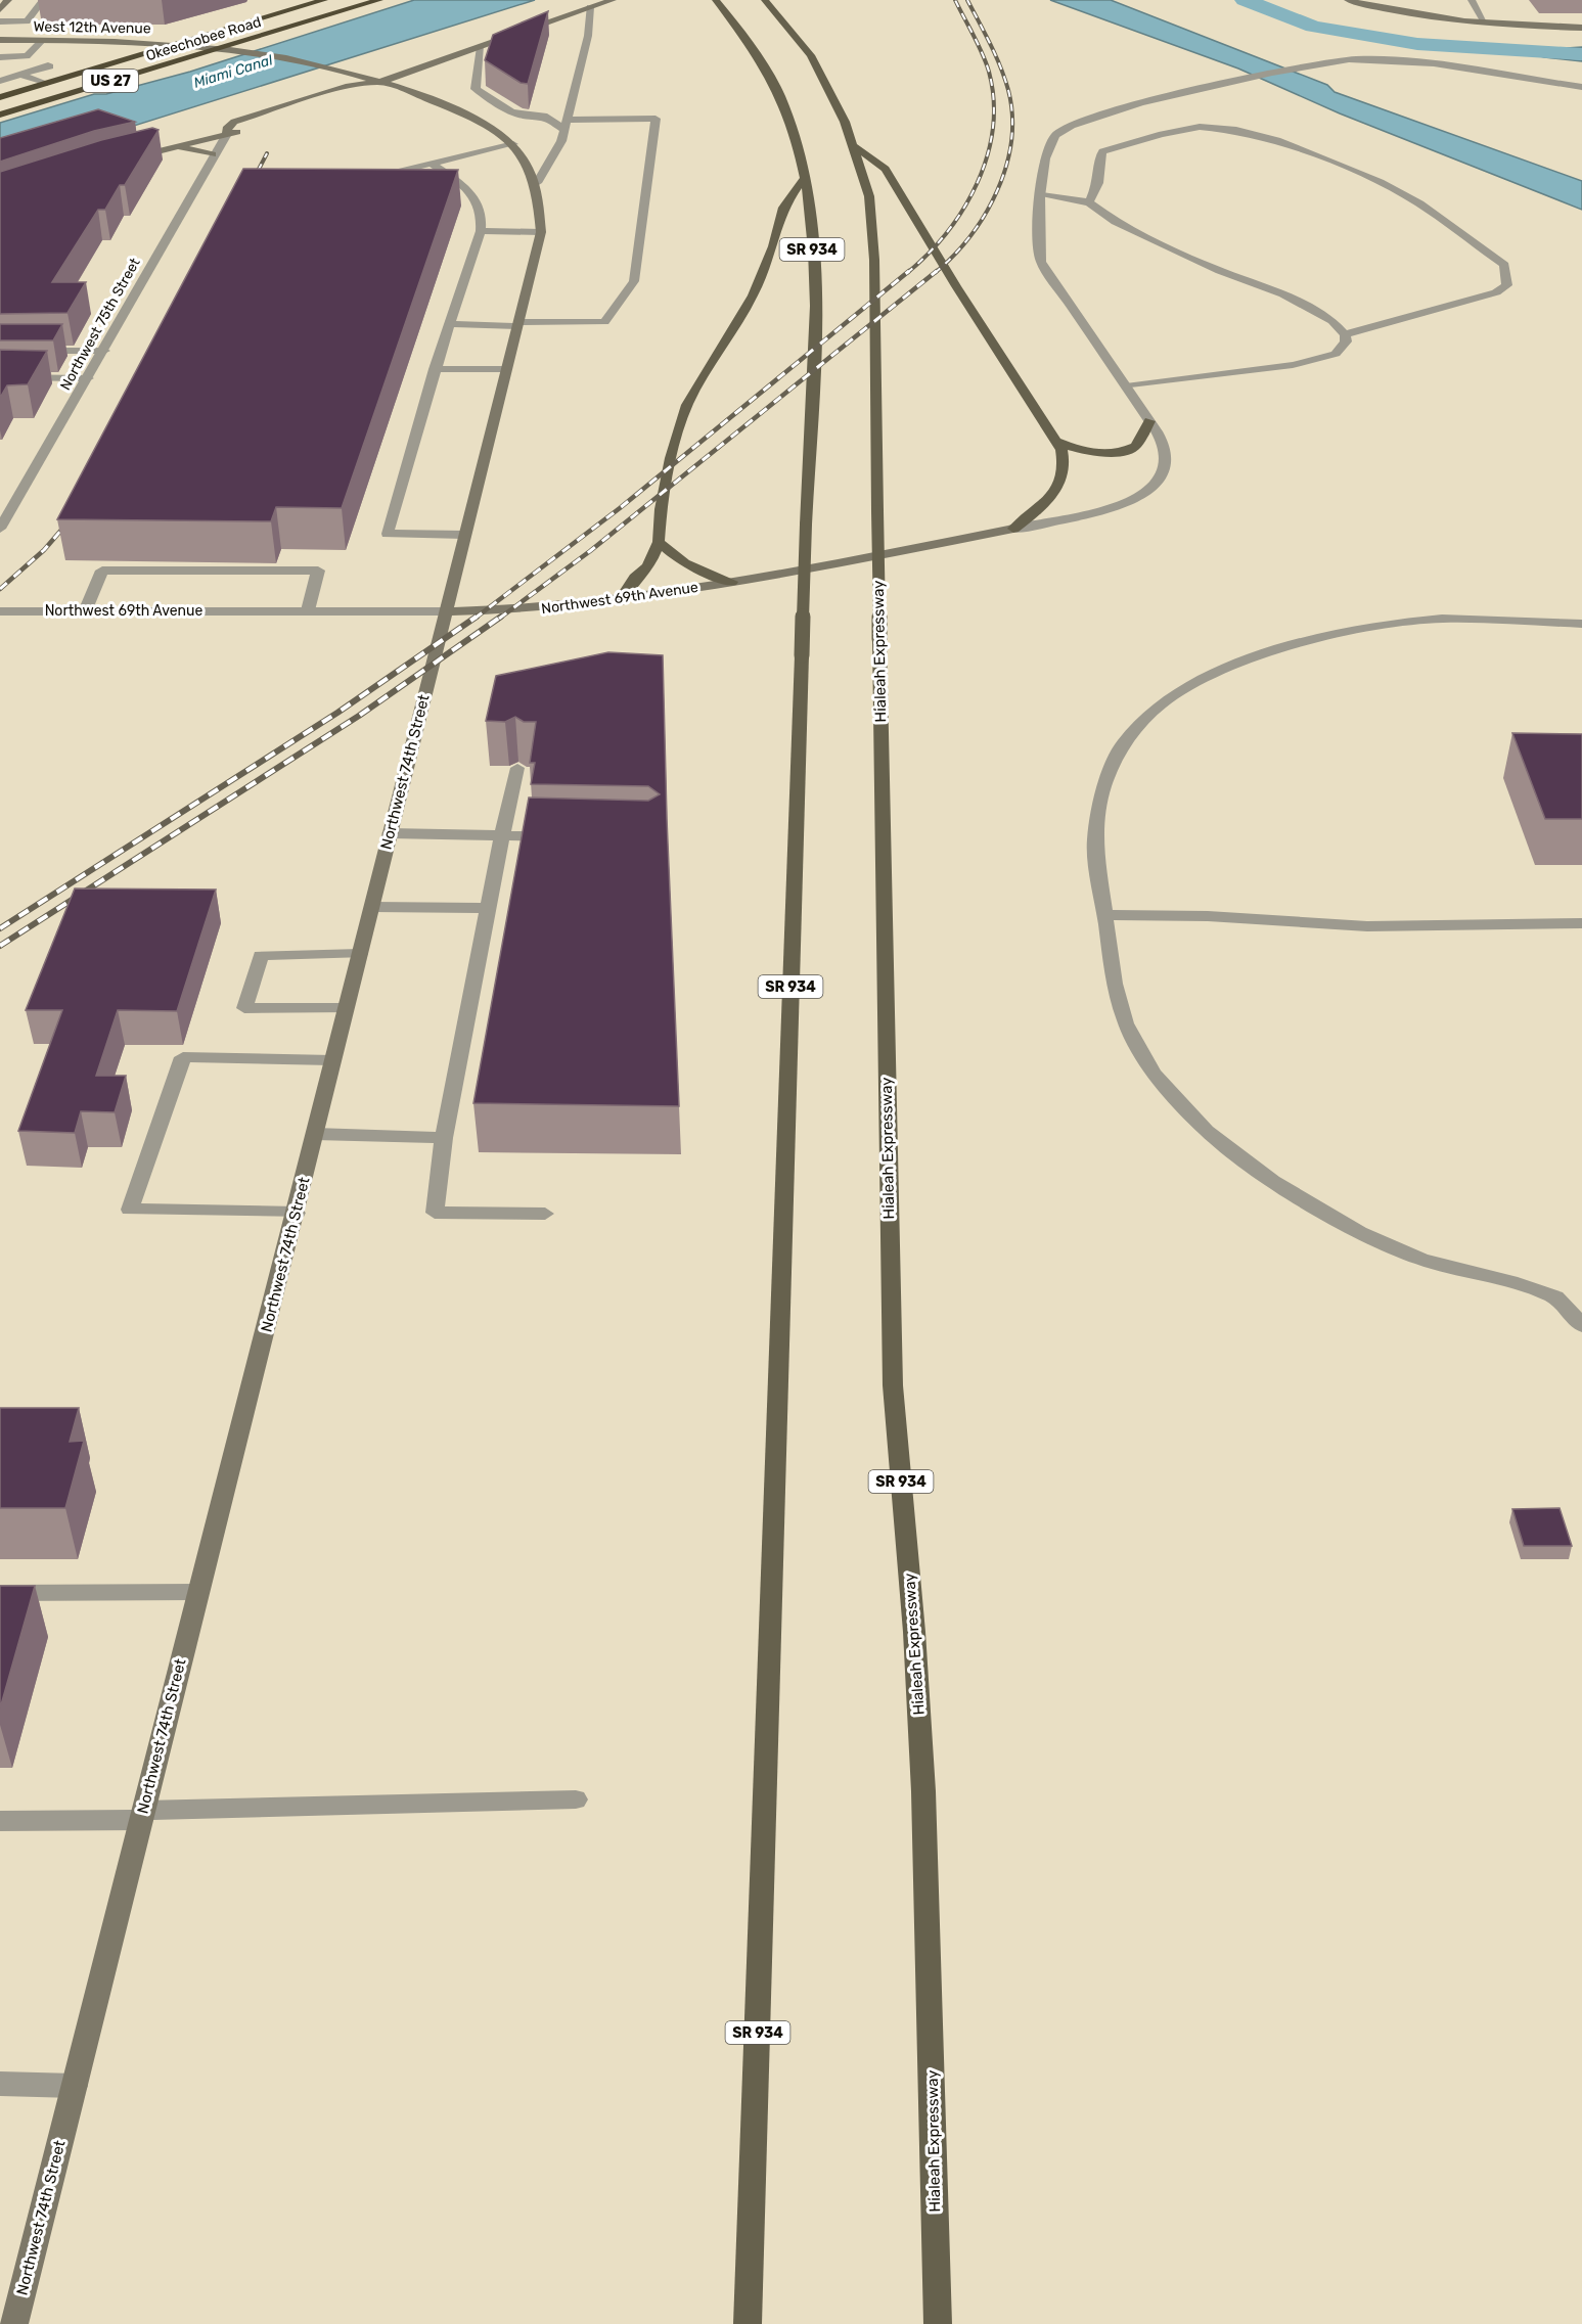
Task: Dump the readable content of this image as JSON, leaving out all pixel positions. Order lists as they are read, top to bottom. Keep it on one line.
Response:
{"streets":{"highway":["Okeechobee Road","US 27"],"main road":["West 12th Avenue","SR 934","Northwest 69th Avenue","Hialeah Expressway","Northwest 74th Street"],"street":["Northwest 75th Street"]},"crossings":[["West 12th Avenue","Okeechobee Road"],["West 12th Avenue","Northwest 74th Street"],["Okeechobee Road","Northwest 74th Street"],["Northwest 69th Avenue","Northwest 74th Street"]],"water":["Miami Canal"]}
